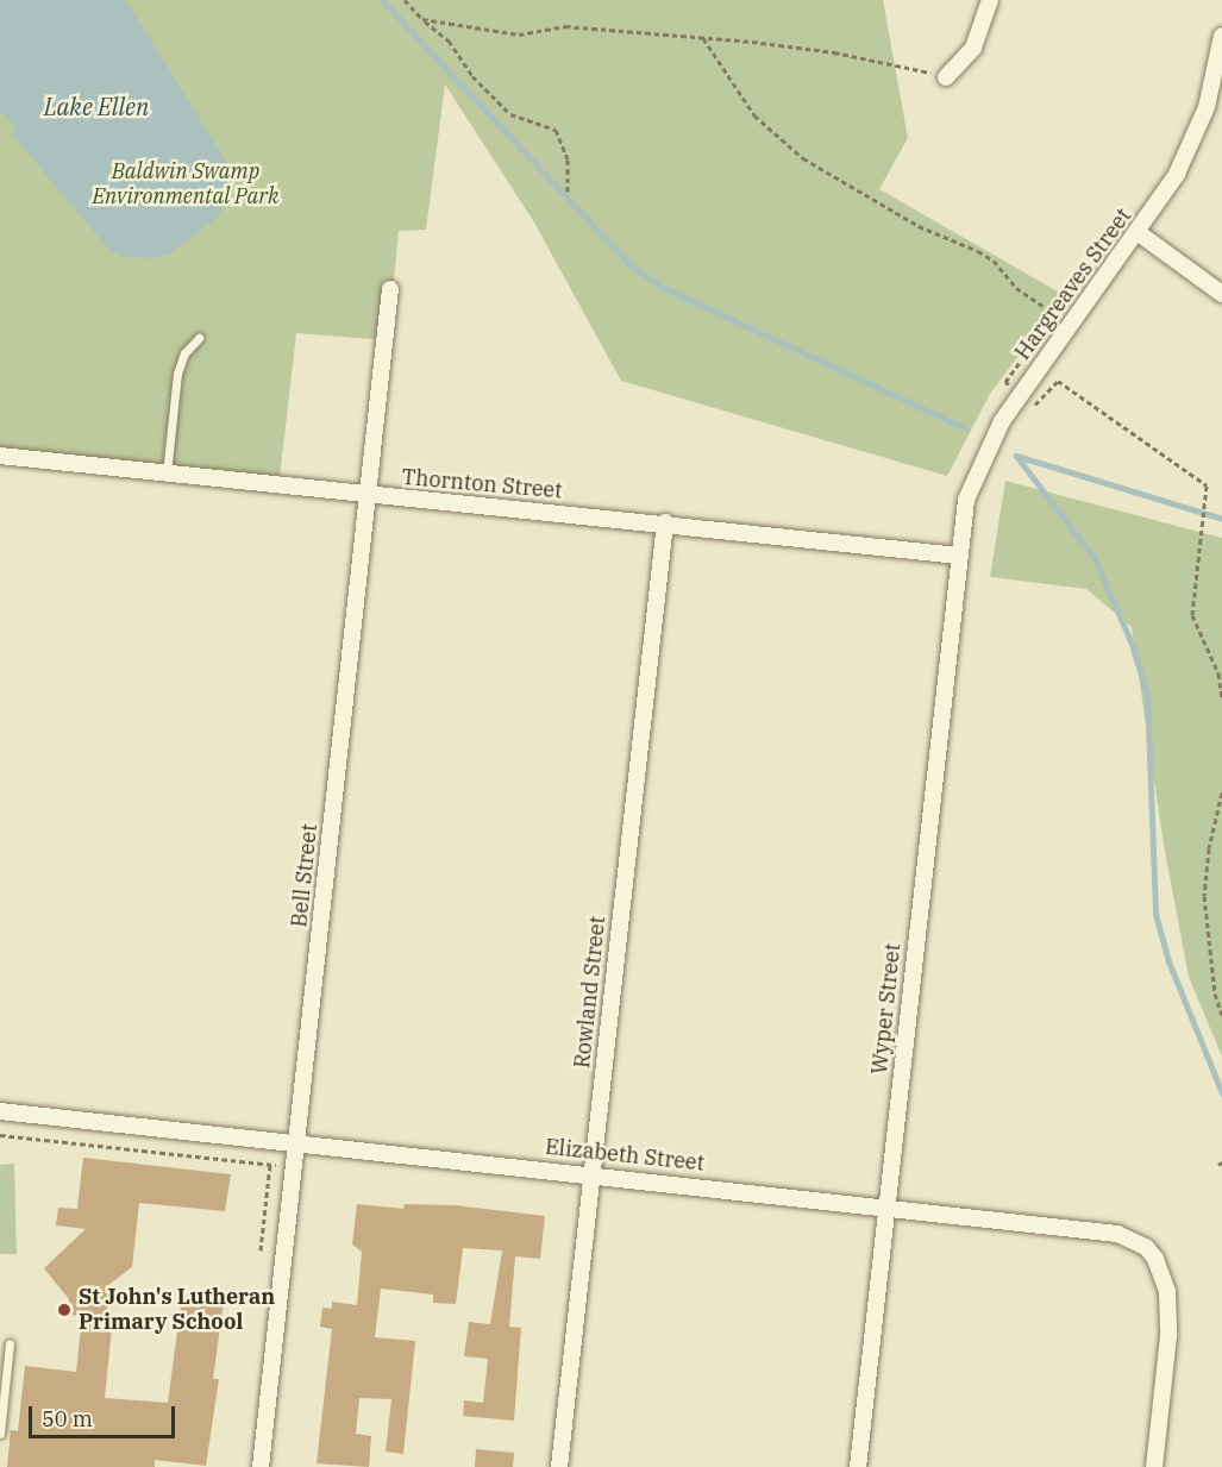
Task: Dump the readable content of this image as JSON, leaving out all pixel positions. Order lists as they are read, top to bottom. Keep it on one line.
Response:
{"streets":{"street":["Hargreaves Street","Thornton Street","Bell Street","Rowland Street","Wyper Street","Elizabeth Street"]},"crossings":[["Hargreaves Street","Thornton Street"],["Hargreaves Street","Wyper Street"],["Thornton Street","Bell Street"],["Thornton Street","Rowland Street"],["Thornton Street","Wyper Street"],["Bell Street","Elizabeth Street"],["Rowland Street","Elizabeth Street"],["Wyper Street","Elizabeth Street"]],"water":["Lake Ellen"],"parks":["Baldwin Swamp Environmental Park"],"places":["St John's Lutheran Primary School"],"scale_bar":"50 m"}
